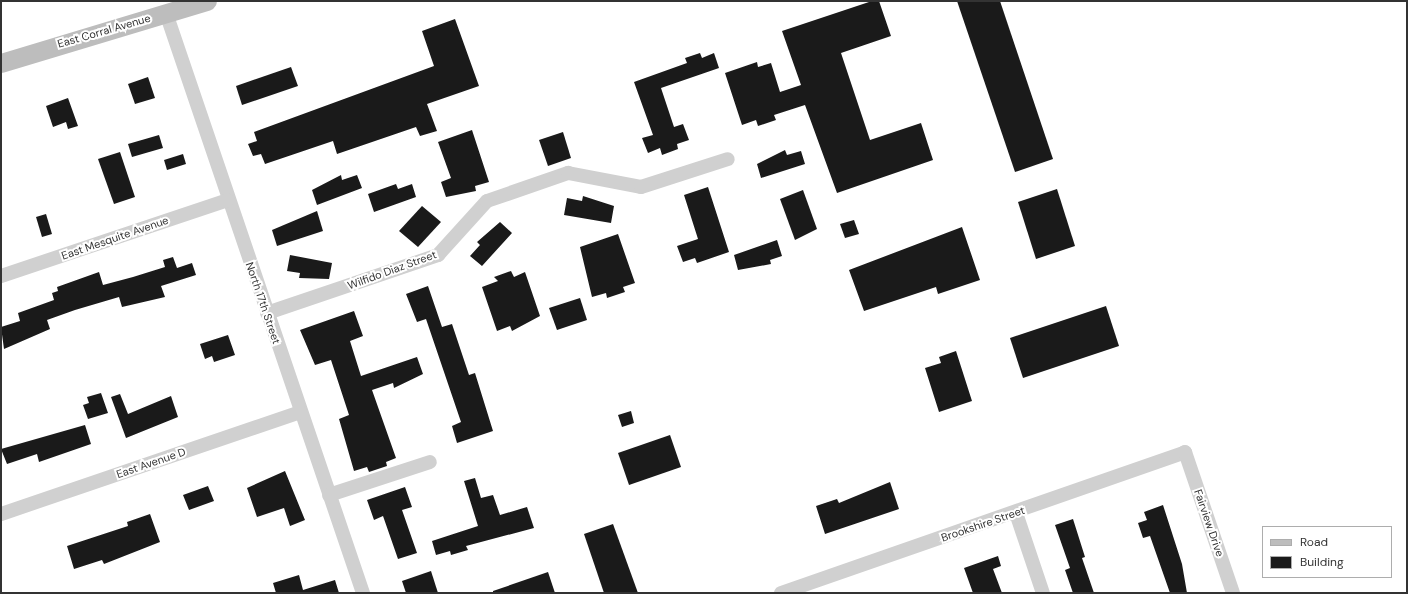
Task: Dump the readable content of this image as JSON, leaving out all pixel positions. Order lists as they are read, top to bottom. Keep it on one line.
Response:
{"streets":{"main road":["East Corral Avenue"],"street":["East Mesquite Avenue","Wilfido Diaz Street","North 17th Street","East Avenue D","Fairview Drive","Brookshire Street"]},"crossings":[["East Corral Avenue","North 17th Street"],["East Mesquite Avenue","North 17th Street"],["Wilfido Diaz Street","North 17th Street"],["North 17th Street","East Avenue D"],["Fairview Drive","Brookshire Street"]],"legend":["Road","Building"]}
